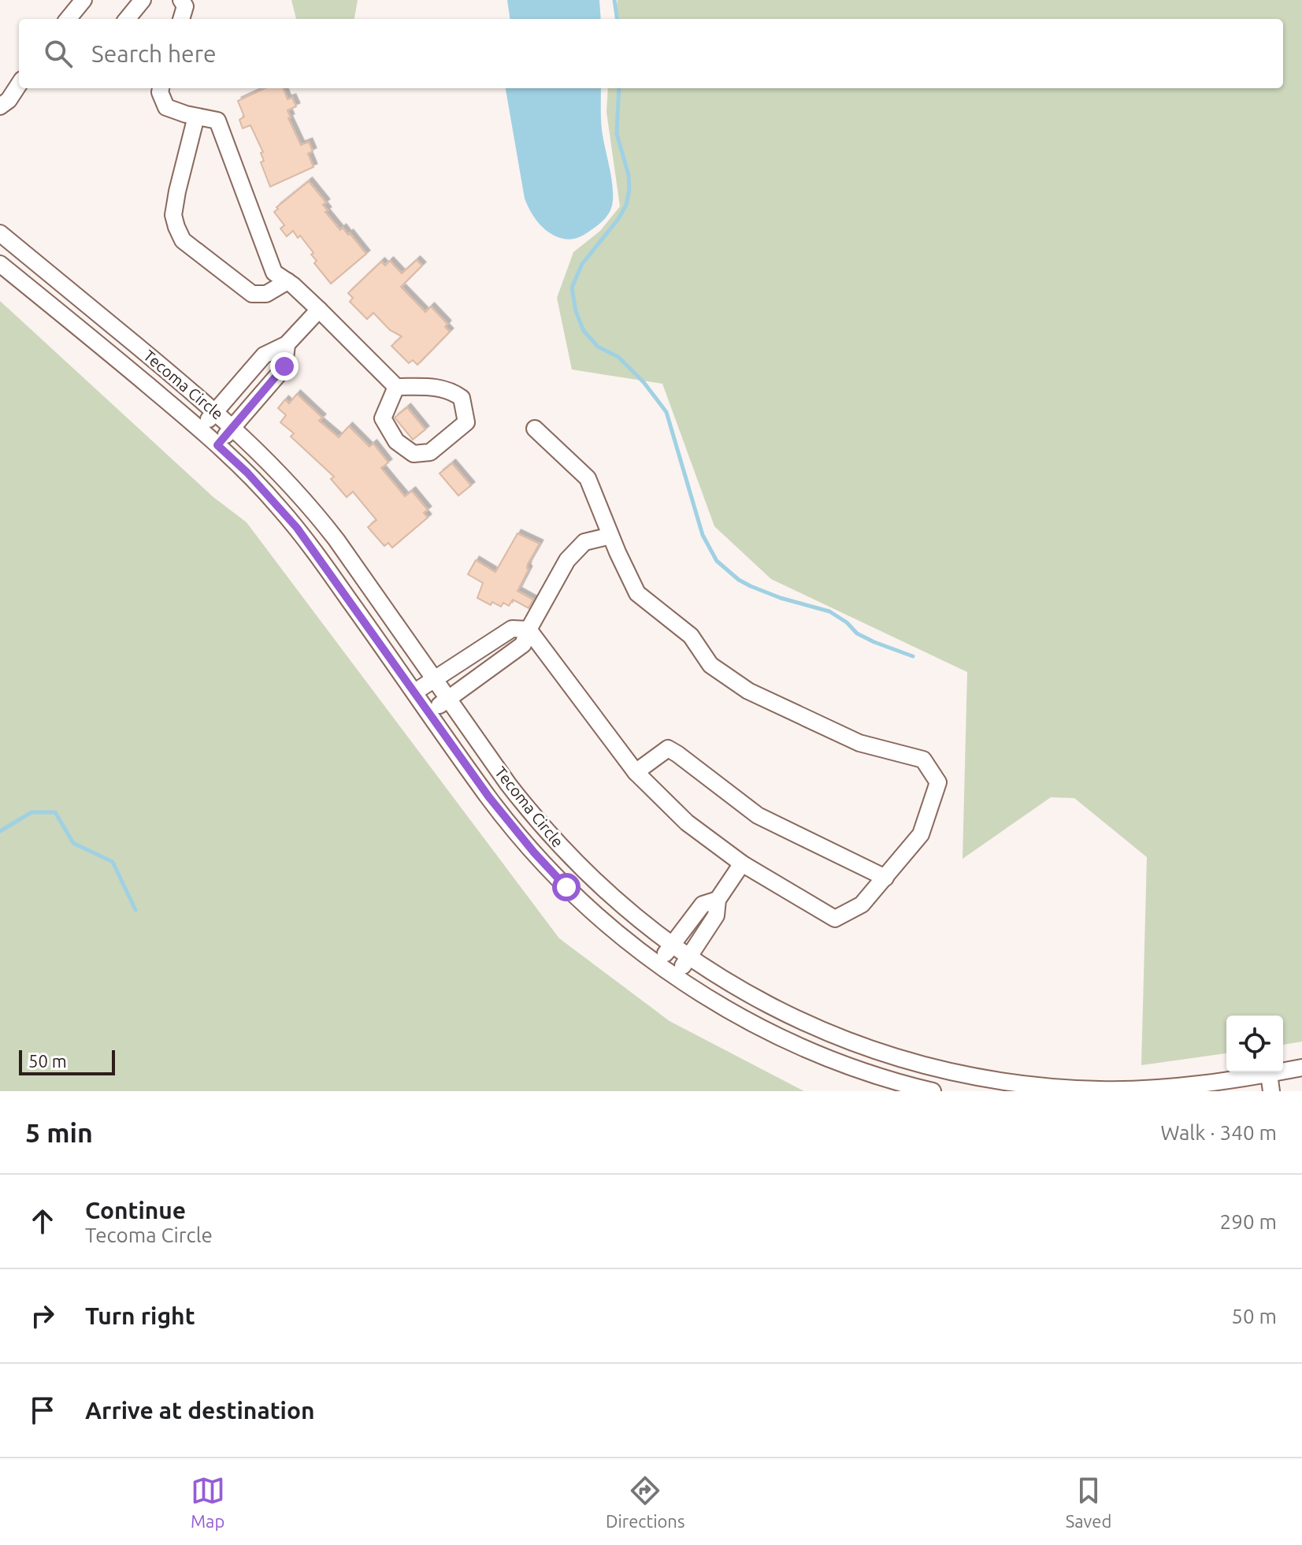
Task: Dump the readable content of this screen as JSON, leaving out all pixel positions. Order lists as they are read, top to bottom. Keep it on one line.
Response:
{"streets":{"street":["Tecoma Circle"]},"scale_bar":"50 m","page":{"search":"Search here","scale":"50 m","heading":["5 min","Walk · 340 m"],"list":[["Continue","Tecoma Circle","290 m"],["Turn right","50 m"],"Arrive at destination"],"nav":["Map","Directions","Saved"]}}
